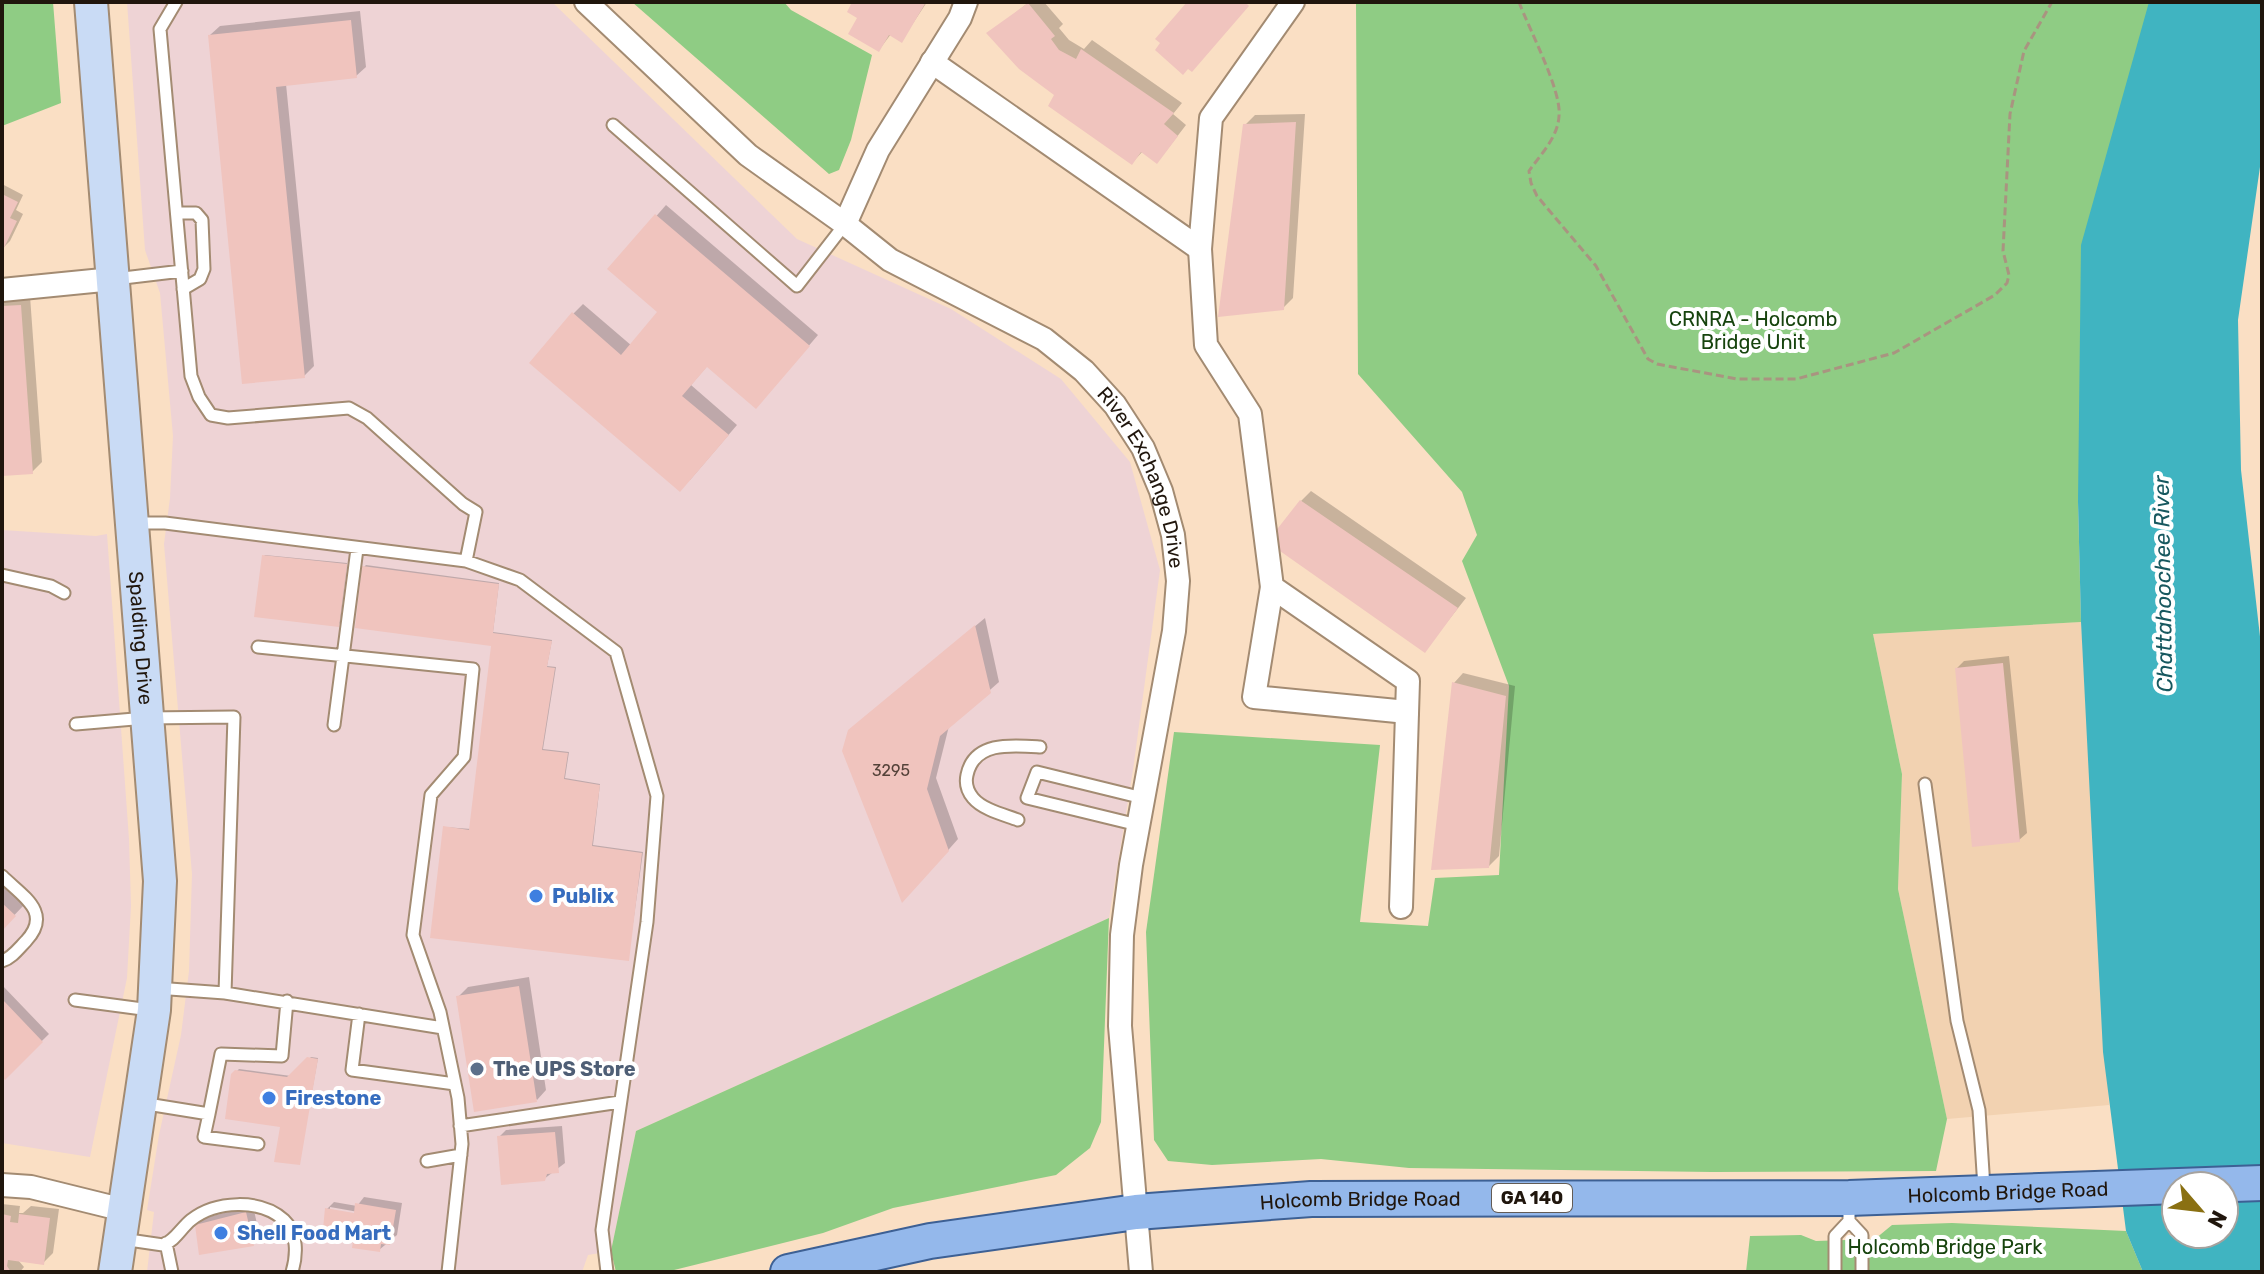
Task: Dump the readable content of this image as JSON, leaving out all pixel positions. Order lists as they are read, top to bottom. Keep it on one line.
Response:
{"streets":{"main road":["Spalding Drive","Holcomb Bridge Road","GA 140"],"street":["River Exchange Drive"]},"crossings":[["River Exchange Drive","Holcomb Bridge Road"]],"water":["Chattahoochee River"],"parks":["CRNRA - Holcomb Bridge Unit","Holcomb Bridge Park"],"places":["Publix","The UPS Store","Firestone","Shell Food Mart"],"house_numbers":["3295"],"north":"bottom right"}
